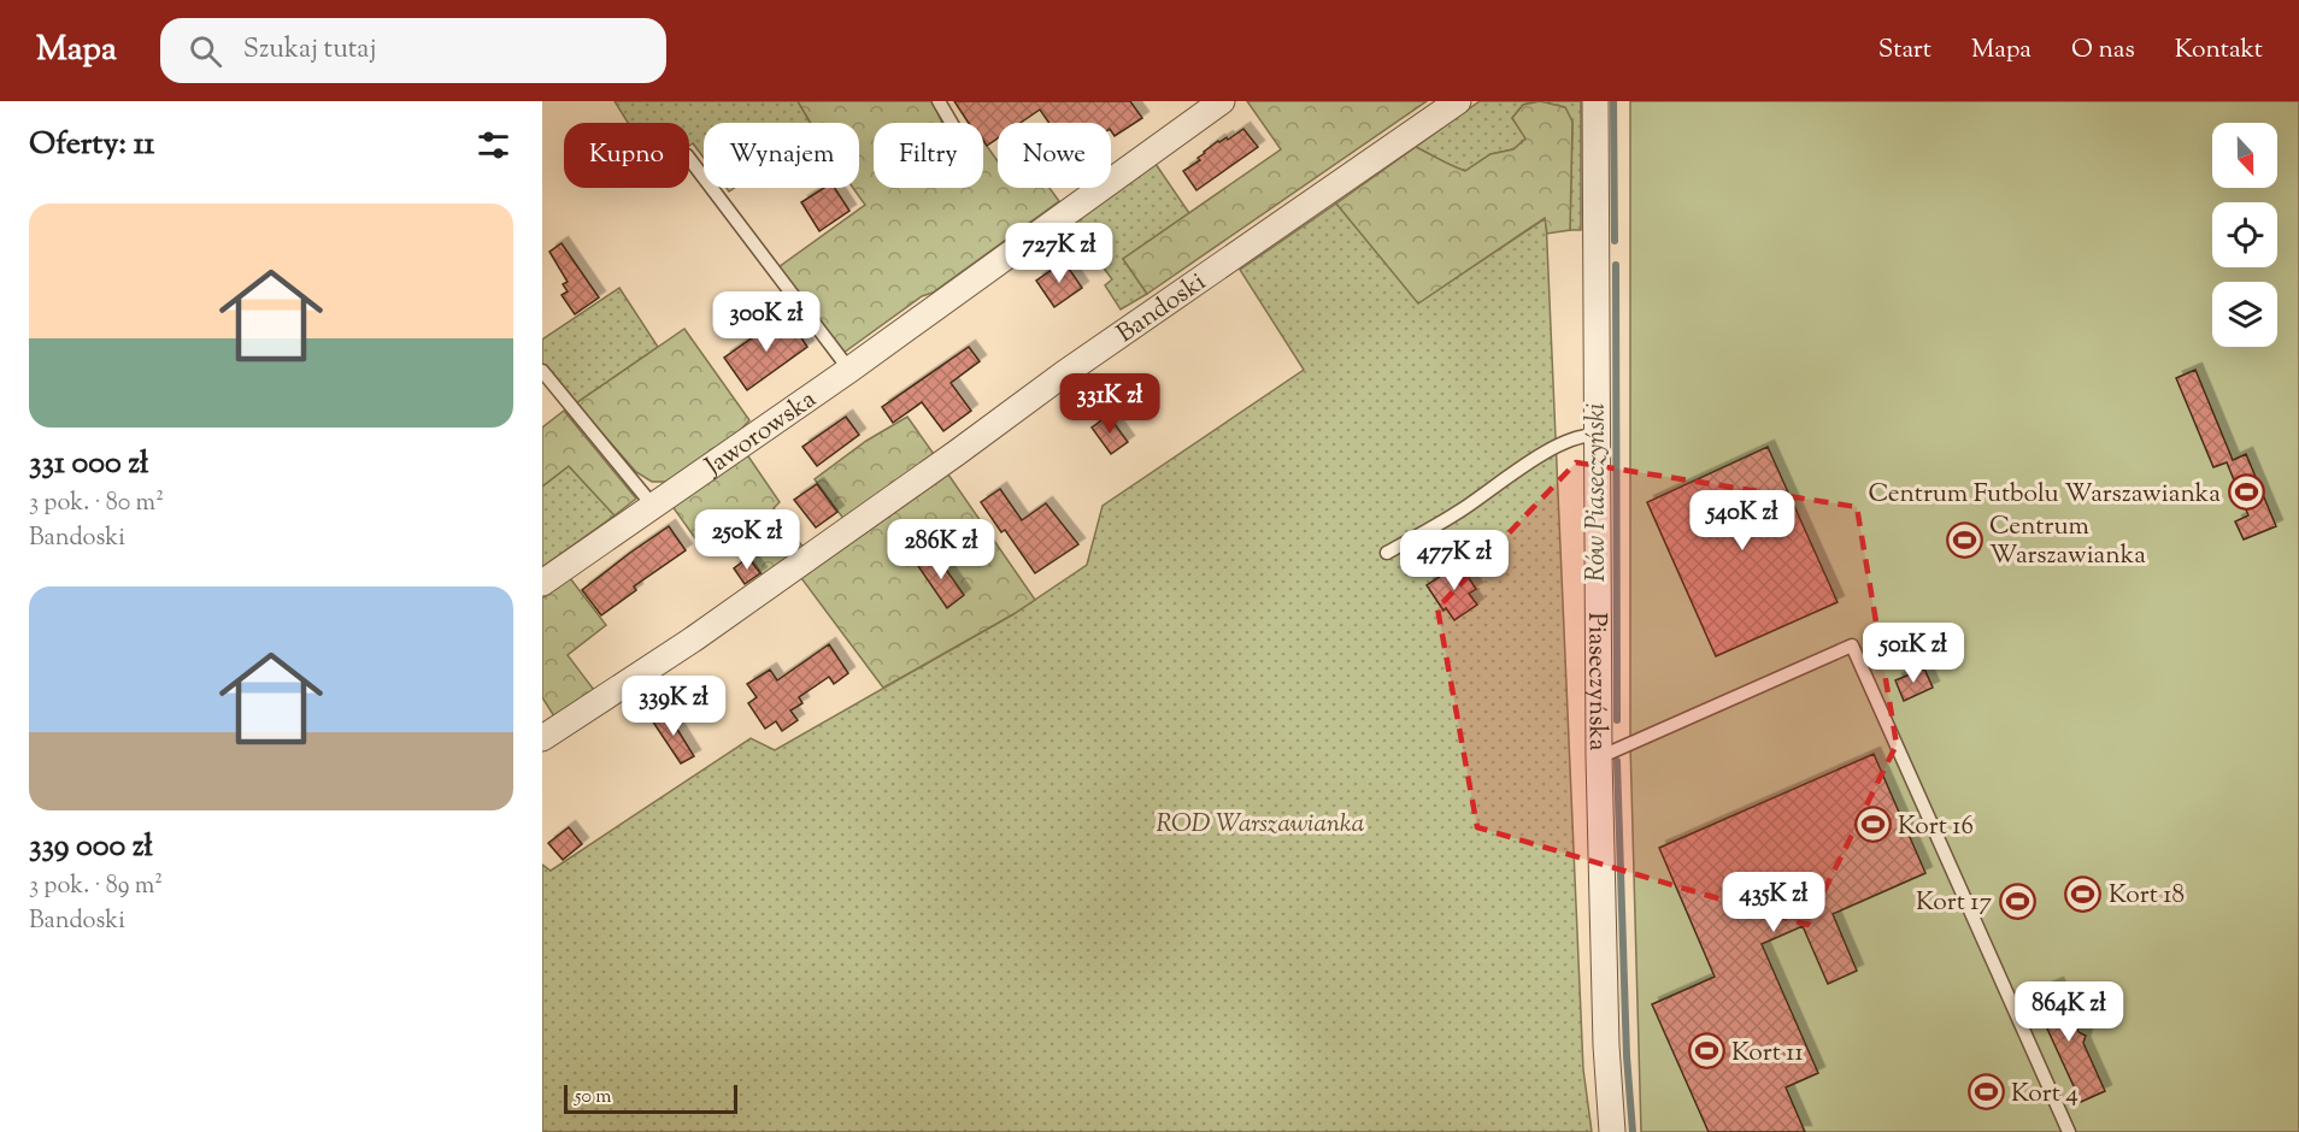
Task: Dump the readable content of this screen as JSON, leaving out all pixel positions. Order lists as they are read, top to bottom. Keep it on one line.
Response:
{"streets":{"street":["Bandoski","Jaworowska","Piaseczyńska"]},"water":["Rów Piaseczyński"],"parks":["ROD Warszawianka"],"places":{"sports":["Centrum Futbolu Warszawianka","Centrum Warszawianka","Kort 16","Kort 18","Kort 17","Kort 11","Kort 4"]},"scale_bar":"50 m","north":"bottom","page":{"header":"Mapa","search":"Szukaj tutaj","nav":["Start","Mapa","O nas","Kontakt"],"heading":"Oferty: 11","chip":["Kupno","Wynajem","Filtry","Nowe"],"list":[{"name":"331 000 zł","note":"3 pok. · 80 m² · Bandoski"},{"name":"339 000 zł","note":"3 pok. · 89 m² · Bandoski"}],"price":["727K zł","300K zł","331K zł","540K zł","250K zł","286K zł","477K zł","501K zł","339K zł","435K zł","864K zł"],"scale":"50 m"}}
